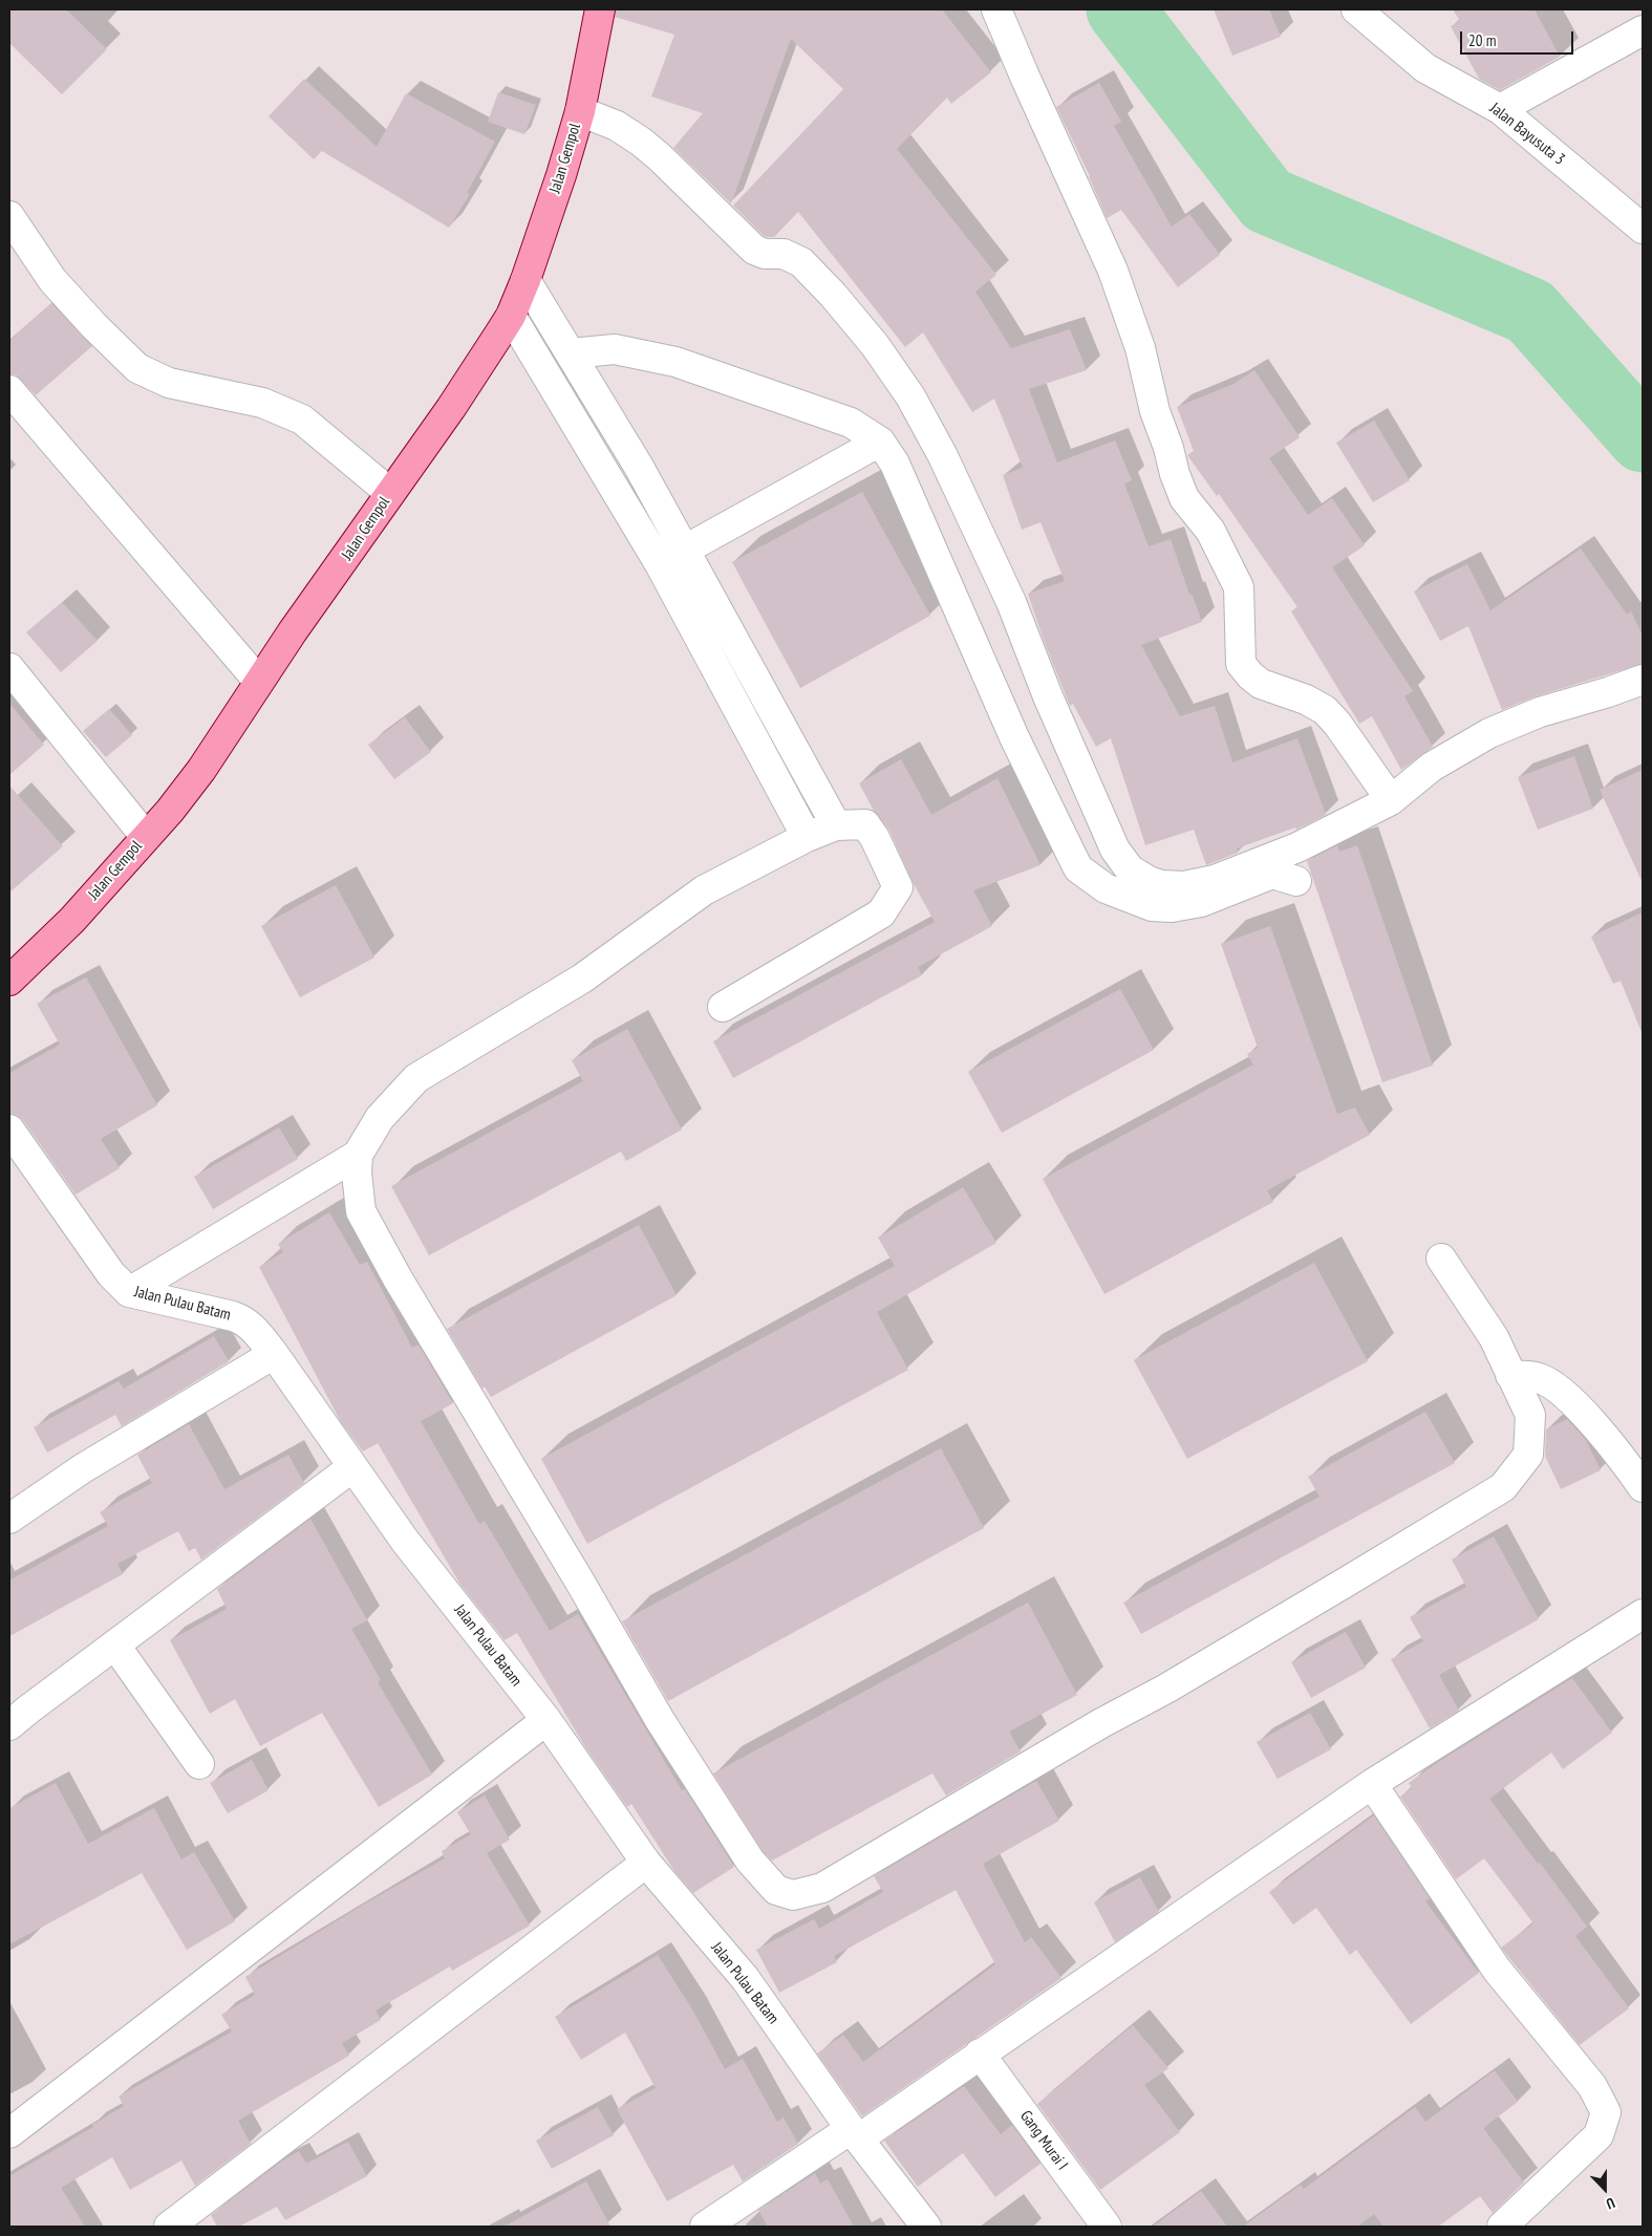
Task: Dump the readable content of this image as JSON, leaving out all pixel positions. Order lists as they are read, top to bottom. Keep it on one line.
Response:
{"streets":{"main road":["Jalan Gempol"],"street":["Jalan Bayusuta 3","Jalan Pulau Batam","Gang Murai I"]},"scale_bar":"20 m","north":"bottom"}
